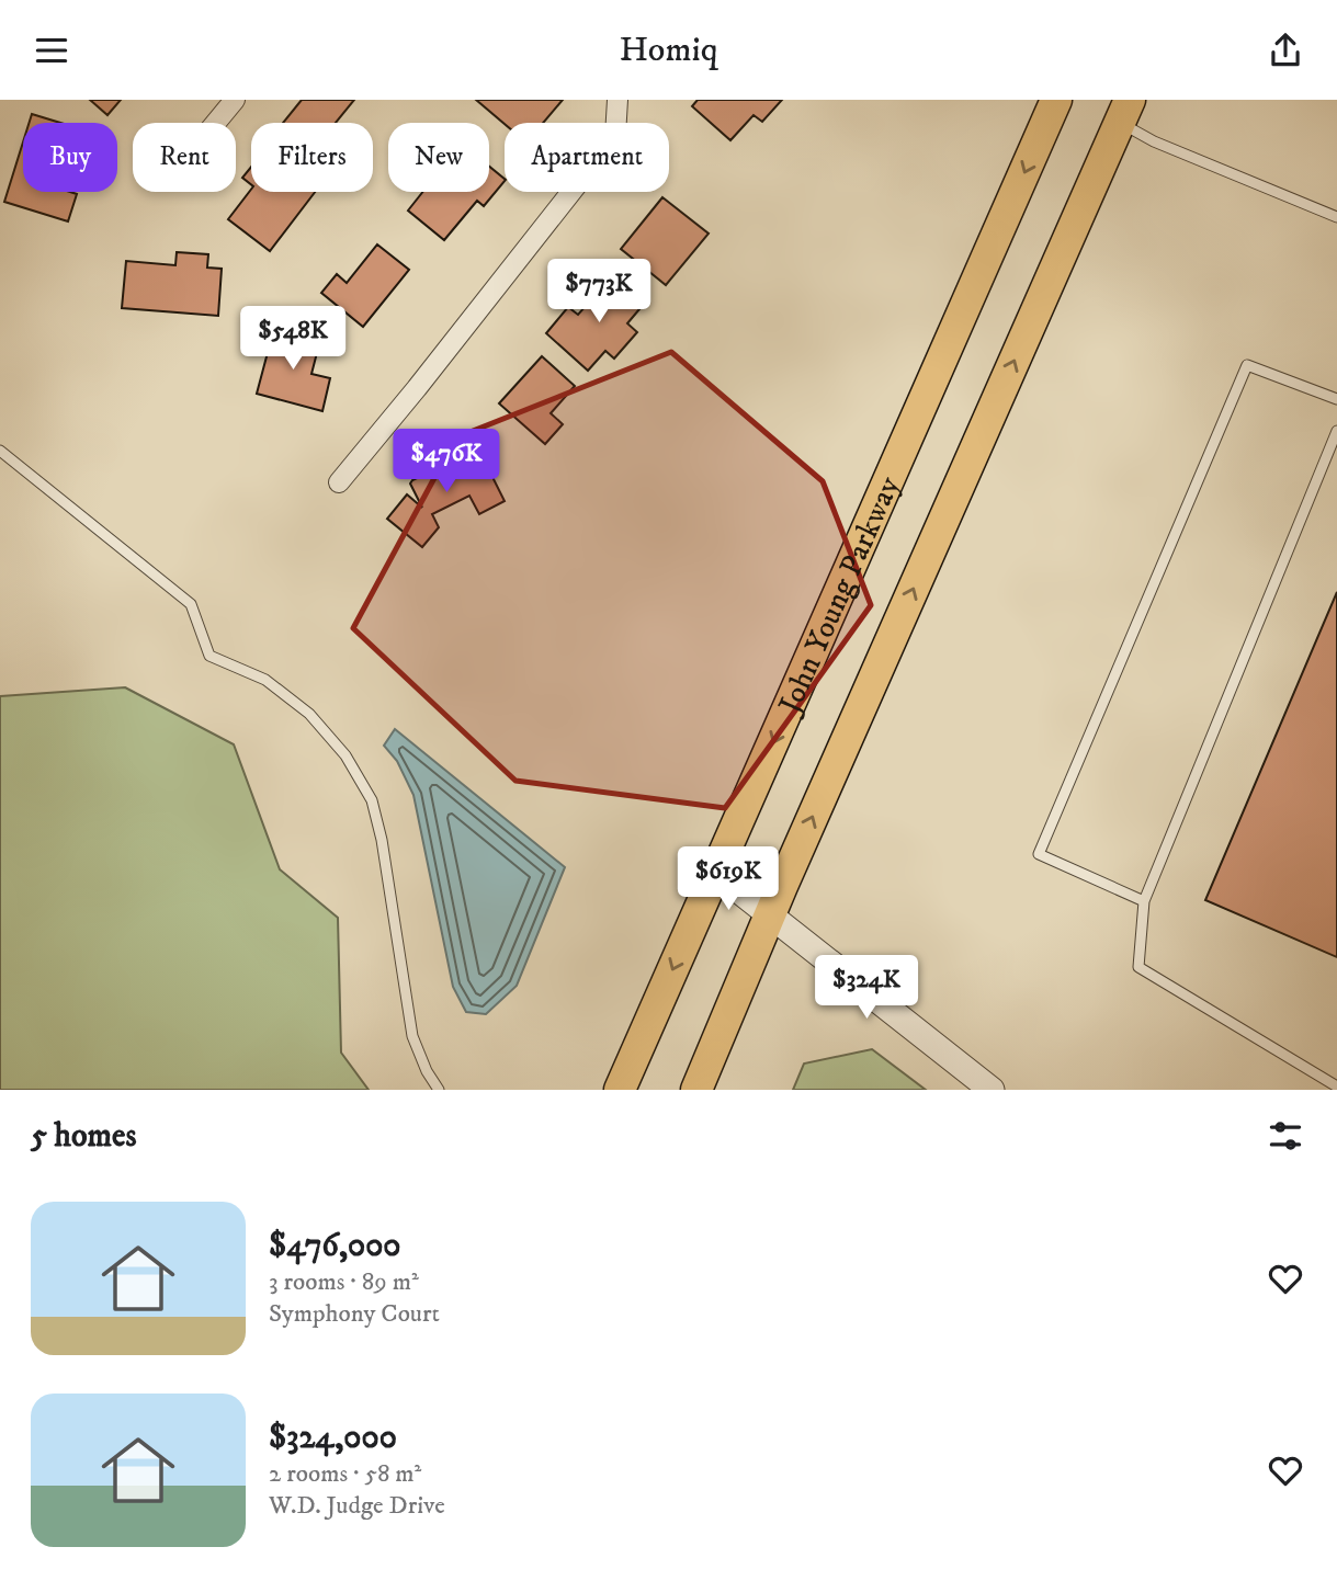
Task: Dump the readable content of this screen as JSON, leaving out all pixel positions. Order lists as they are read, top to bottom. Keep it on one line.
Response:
{"streets":{"main road":["John Young Parkway"]},"page":{"header":"Homiq","chip":["Buy","Rent","Filters","New","Apartment"],"price":["$773K","$548K","$476K","$619K","$324K"],"heading":"5 homes","list":[{"name":"$476,000","note":"3 rooms · 89 m² · Symphony Court"},{"name":"$324,000","note":"2 rooms · 58 m² · W.D. Judge Drive"}]}}
